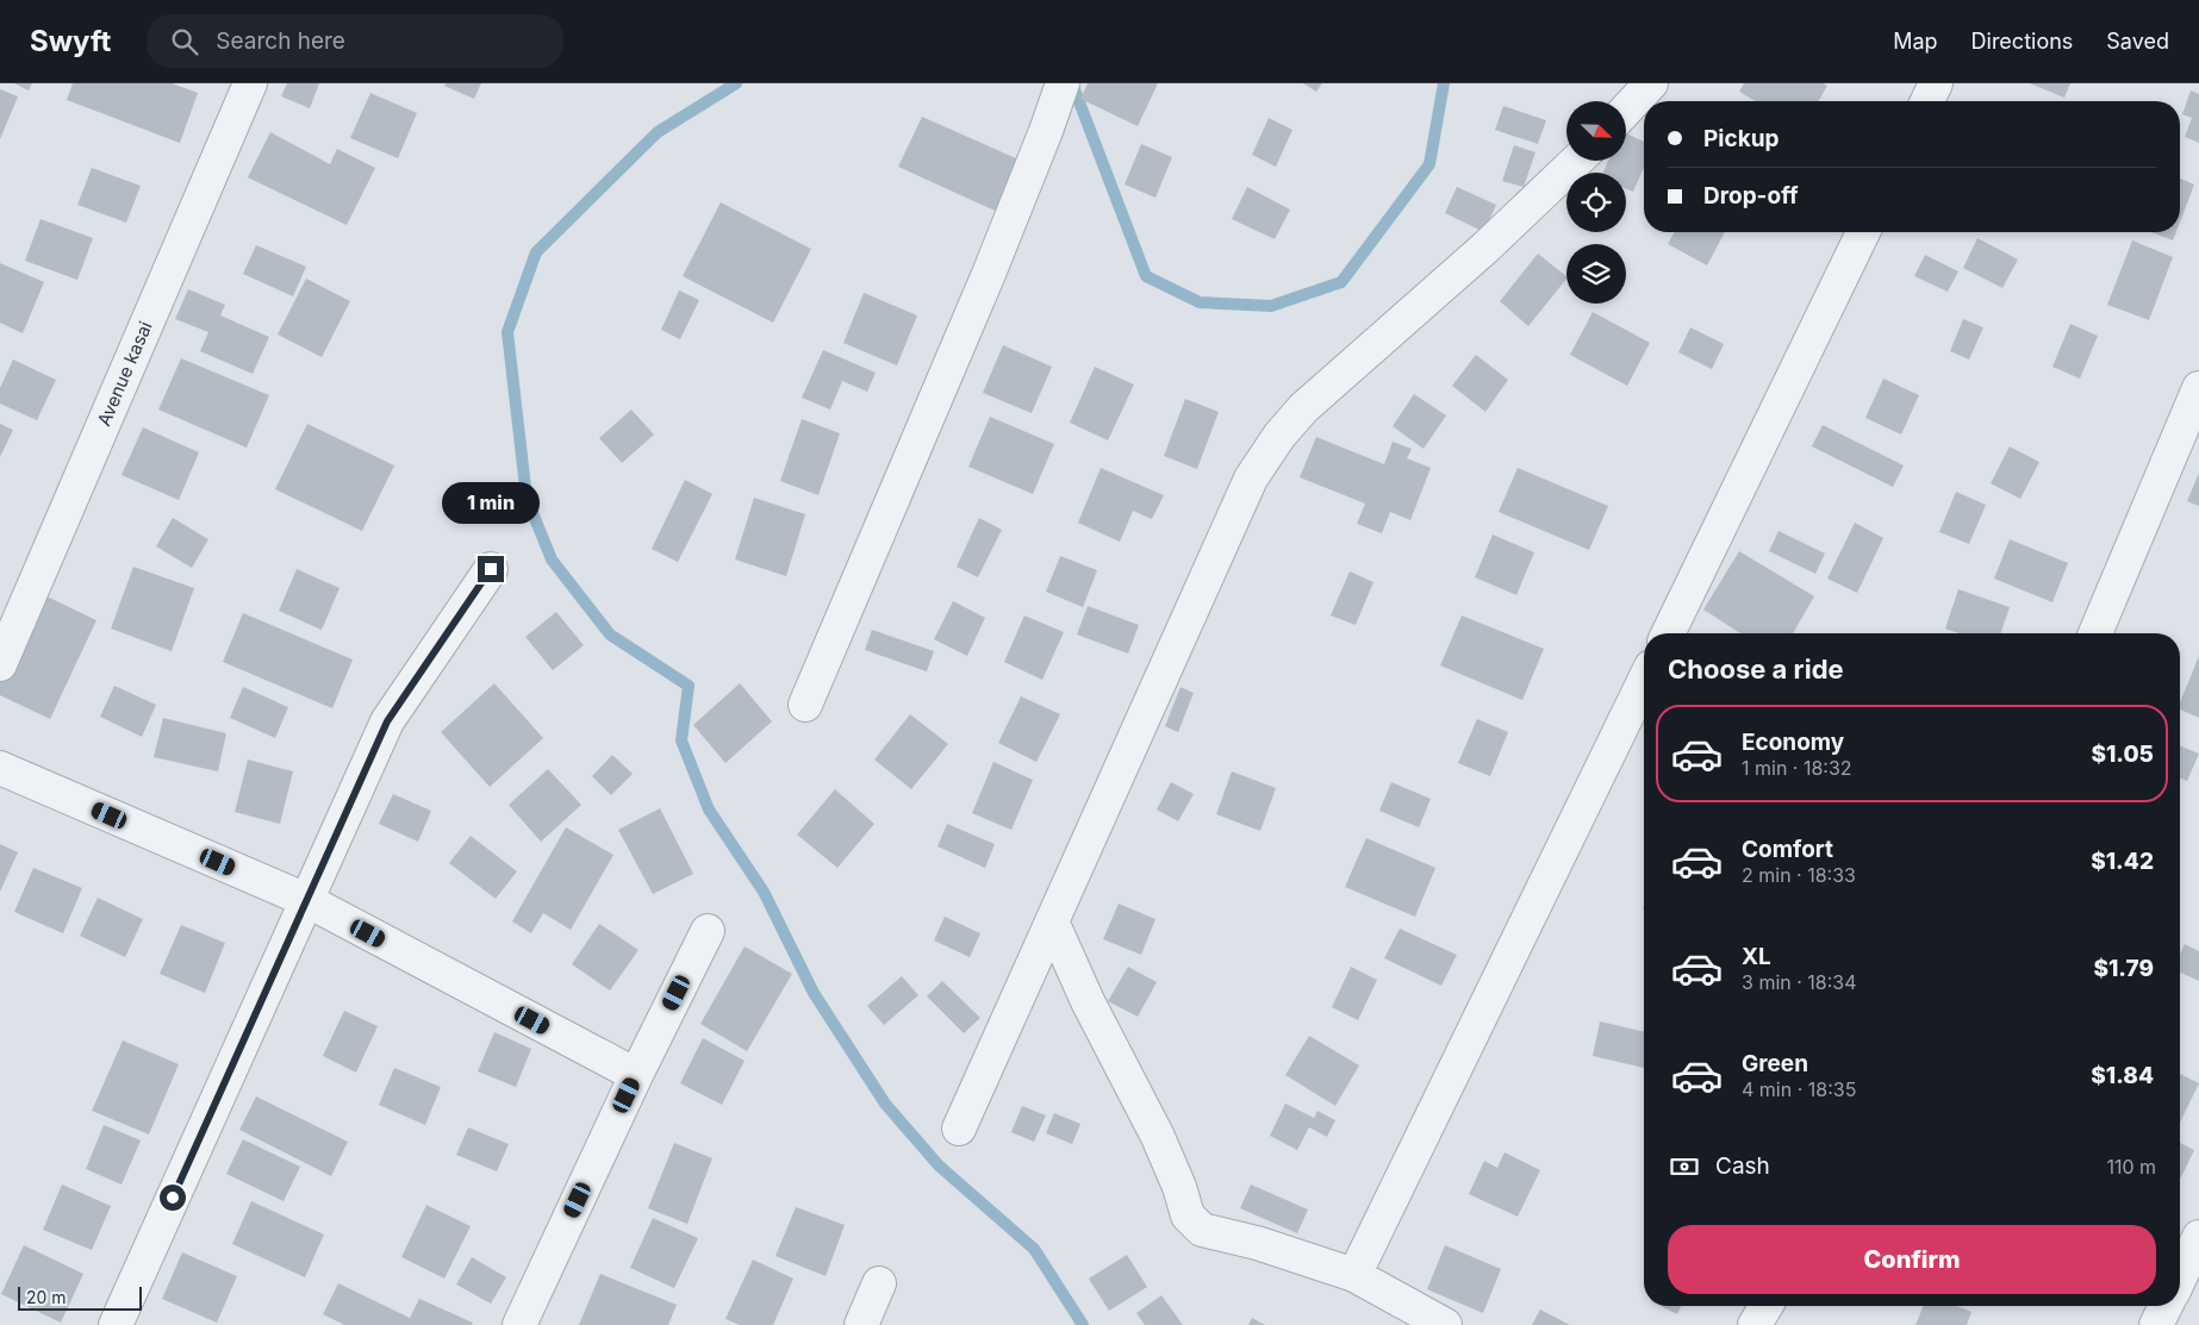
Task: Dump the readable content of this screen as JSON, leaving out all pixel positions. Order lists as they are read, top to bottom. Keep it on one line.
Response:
{"streets":{"street":["Avenue kasai"]},"scale_bar":"20 m","north":"bottom right","page":{"header":"Swyft","search":"Search here","nav":["Map","Directions","Saved"],"banner":["Pickup","Drop-off"],"bubble":"1 min","heading":"Choose a ride","list":[{"name":"Economy","note":"1 min · 18:32","value":"$1.05"},{"name":"Comfort","note":"2 min · 18:33","value":"$1.42"},{"name":"XL","note":"3 min · 18:34","value":"$1.79"},{"name":"Green","note":"4 min · 18:35","value":"$1.84"}],"pay":["Cash","110 m"],"buttons":"Confirm","scale":"20 m"}}
